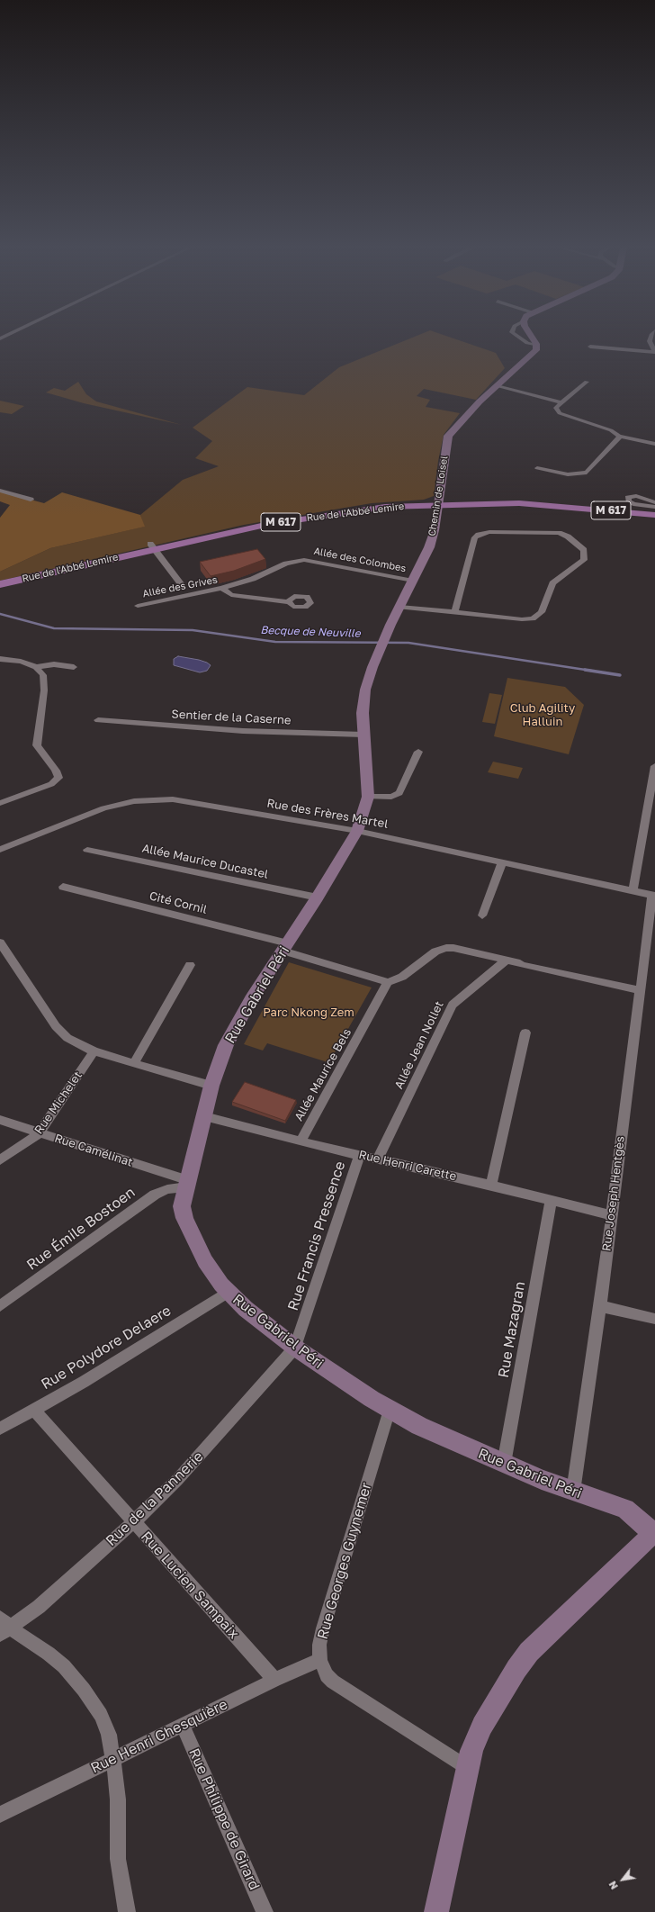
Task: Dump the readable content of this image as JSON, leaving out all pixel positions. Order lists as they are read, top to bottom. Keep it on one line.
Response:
{"streets":{"main road":["M 617","Rue de l'Abbé Lemire"],"street":["Chemin de Loisel","Allée des Colombes","Allée des Grives","Sentier de la Caserne","Rue des Frères Martel","Allée Maurice Ducastel","Cité Cornil","Rue Gabriel Péri","Allée Jean Nollet","Allée Maurice Bels","Rue Michelet","Rue Camélinat","Rue Henri Carette","Rue Joseph Hentgès","Rue Émile Bostoen","Rue Francis Pressence","Rue Mazagran","Rue Polydore Delaere","Rue de la Pannerie","Rue Georges Guynemer","Rue Lucien Sampaix","Rue Henri Ghesquière","Rue Philippe de Girard"]},"crossings":[["Chemin de Loisel","Rue de l'Abbé Lemire"],["Chemin de Loisel","Allée des Colombes"],["Chemin de Loisel","Sentier de la Caserne"],["Chemin de Loisel","Rue des Frères Martel"],["Chemin de Loisel","Rue Gabriel Péri"],["Allée des Colombes","Allée des Grives"],["Rue des Frères Martel","Rue Gabriel Péri"],["Rue des Frères Martel","Rue Joseph Hentgès"],["Allée Maurice Ducastel","Rue Gabriel Péri"],["Cité Cornil","Rue Gabriel Péri"],["Cité Cornil","Allée Maurice Bels"],["Rue Gabriel Péri","Rue Camélinat"],["Rue Gabriel Péri","Rue Henri Carette"],["Rue Gabriel Péri","Rue Joseph Hentgès"],["Rue Gabriel Péri","Rue Émile Bostoen"],["Rue Gabriel Péri","Rue Francis Pressence"],["Rue Gabriel Péri","Rue Mazagran"],["Rue Gabriel Péri","Rue Polydore Delaere"],["Rue Gabriel Péri","Rue de la Pannerie"],["Rue Gabriel Péri","Rue Georges Guynemer"],["Allée Jean Nollet","Rue Henri Carette"],["Allée Maurice Bels","Rue Henri Carette"],["Rue Michelet","Rue Camélinat"],["Rue Camélinat","Rue Émile Bostoen"],["Rue Henri Carette","Rue Joseph Hentgès"],["Rue Henri Carette","Rue Francis Pressence"],["Rue Henri Carette","Rue Mazagran"],["Rue Francis Pressence","Rue de la Pannerie"],["Rue Polydore Delaere","Rue Lucien Sampaix"],["Rue de la Pannerie","Rue Lucien Sampaix"],["Rue Georges Guynemer","Rue Henri Ghesquière"],["Rue Lucien Sampaix","Rue Henri Ghesquière"],["Rue Henri Ghesquière","Rue Philippe de Girard"]],"water":["Becque de Neuville"],"parks":["Club Agility Halluin","Parc Nkong Zem"],"north":"bottom left"}
